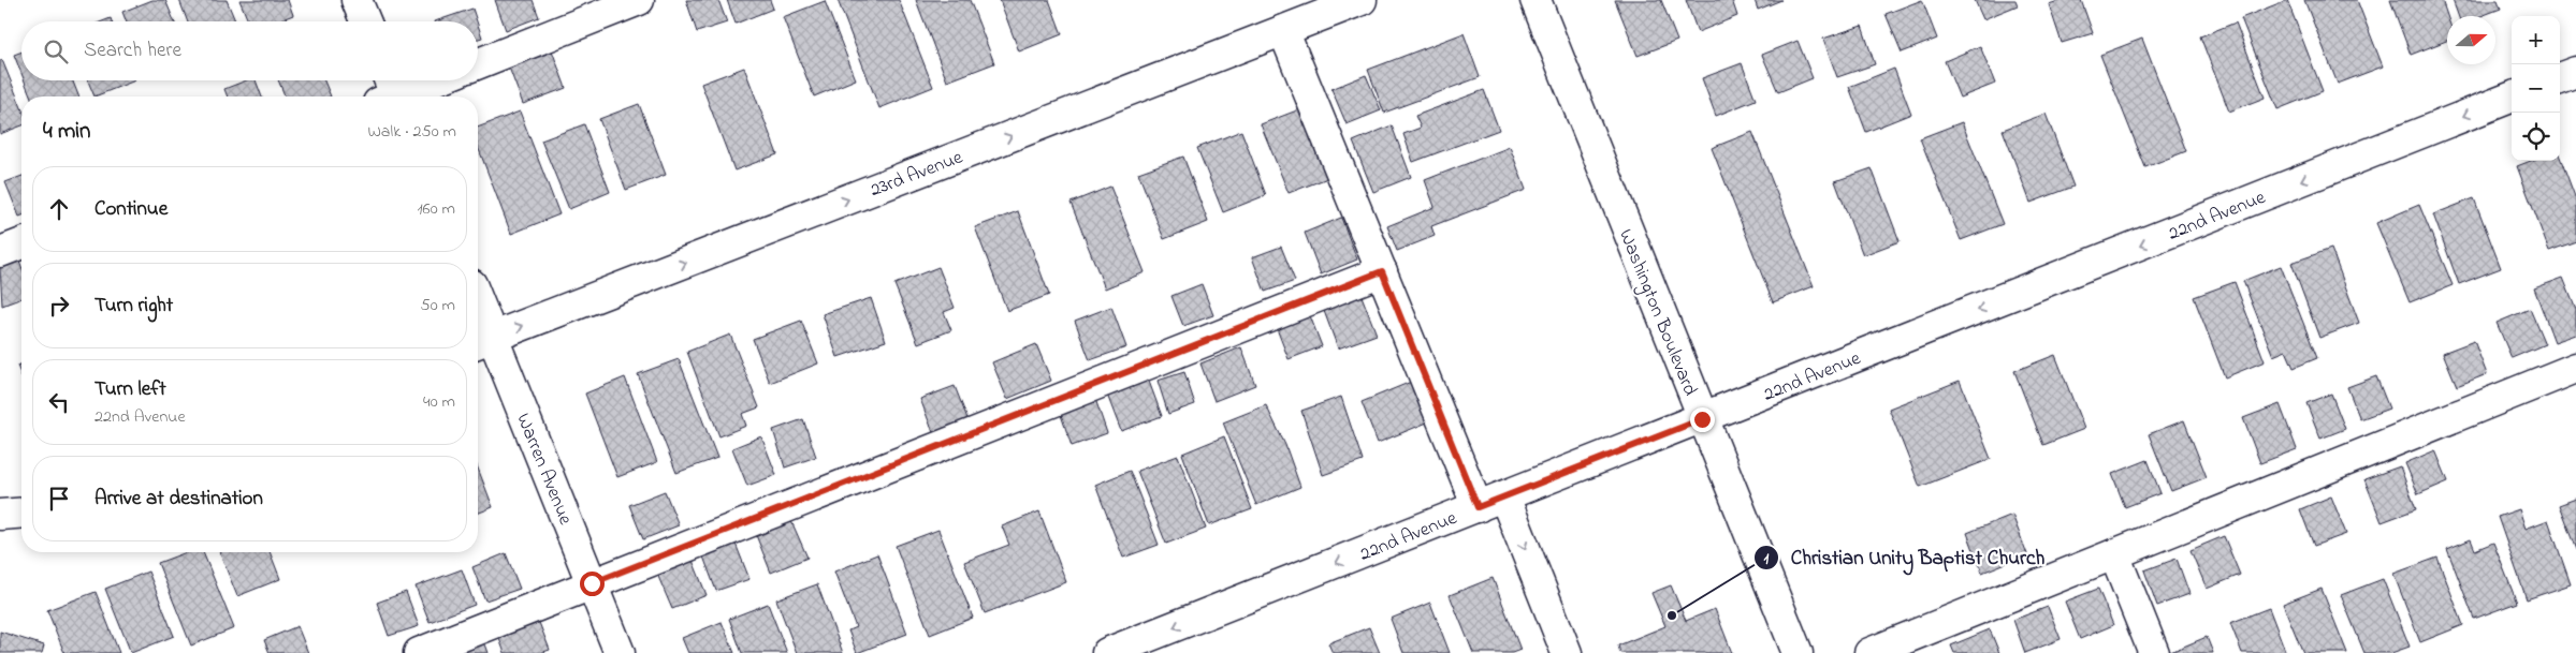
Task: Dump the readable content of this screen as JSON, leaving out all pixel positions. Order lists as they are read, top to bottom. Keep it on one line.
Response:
{"streets":{"street":["23rd Avenue","22nd Avenue","Washington Boulevard","Warren Avenue"]},"crossings":[["23rd Avenue","Warren Avenue"],["22nd Avenue","Washington Boulevard"]],"places":["Christian Unity Baptist Church"],"north":"right","page":{"map_buttons":["+","−"],"search":"Search here","heading":["4 min","Walk · 250 m"],"list":[["Continue","160 m"],["Turn right","50 m"],["Turn left","22nd Avenue","40 m"],"Arrive at destination"]}}
